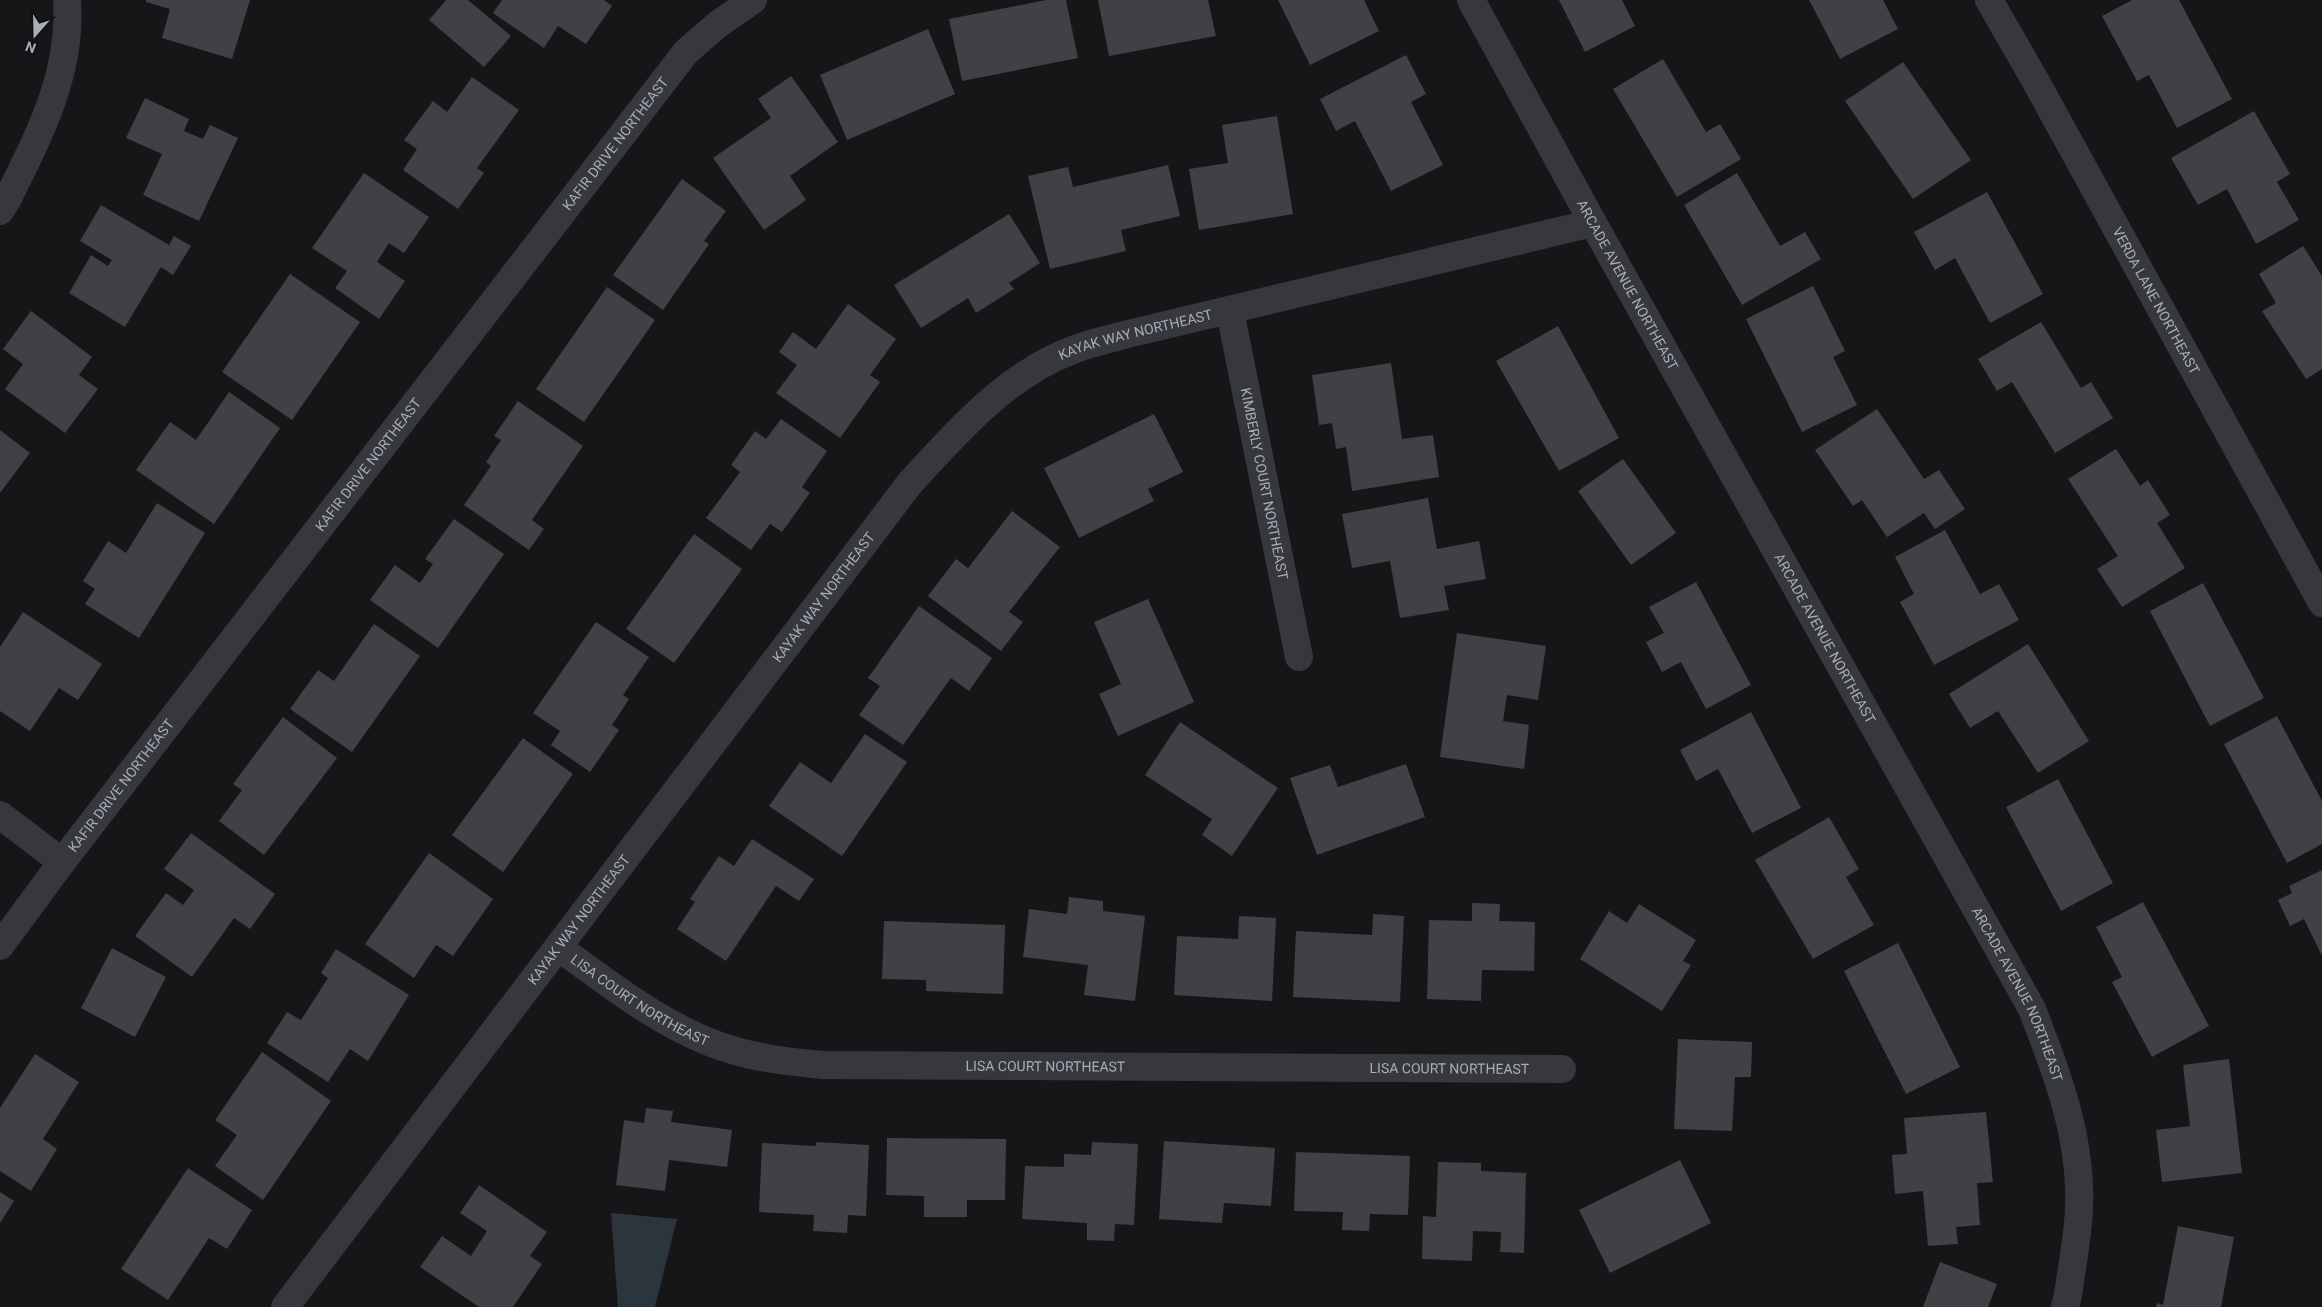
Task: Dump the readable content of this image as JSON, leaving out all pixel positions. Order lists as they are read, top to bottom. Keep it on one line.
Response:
{"streets":{"street":["KAFIR DRIVE NORTHEAST","ARCADE AVENUE NORTHEAST","VERDA LANE NORTHEAST","KAYAK WAY NORTHEAST","KIMBERLY COURT NORTHEAST","LISA COURT NORTHEAST"]},"crossings":[["ARCADE AVENUE NORTHEAST","KAYAK WAY NORTHEAST"],["KAYAK WAY NORTHEAST","KIMBERLY COURT NORTHEAST"],["KAYAK WAY NORTHEAST","LISA COURT NORTHEAST"]],"north":"bottom"}
